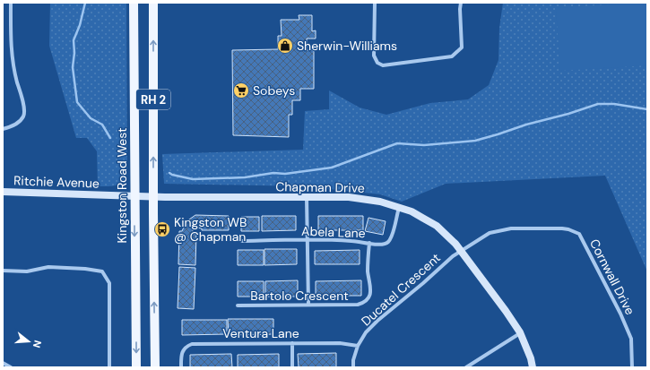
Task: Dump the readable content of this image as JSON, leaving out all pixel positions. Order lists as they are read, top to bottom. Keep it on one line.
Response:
{"streets":{"main road":["RH 2","Kingston Road West"],"street":["Ritchie Avenue","Chapman Drive","Abela Lane","Cornwall Drive","Ducatel Crescent","Bartolo Crescent","Ventura Lane"]},"crossings":[["RH 2","Ritchie Avenue"],["RH 2","Chapman Drive"],["Ritchie Avenue","Kingston Road West"],["Ritchie Avenue","Chapman Drive"],["Chapman Drive","Abela Lane"],["Chapman Drive","Cornwall Drive"],["Chapman Drive","Ducatel Crescent"],["Abela Lane","Bartolo Crescent"],["Cornwall Drive","Ducatel Crescent"],["Ducatel Crescent","Ventura Lane"]],"places":{"shop":["Sherwin-Williams"],"supermarket":["Sobeys"],"bus stop":["Kingston WB @ Chapman"]},"north":"right"}
